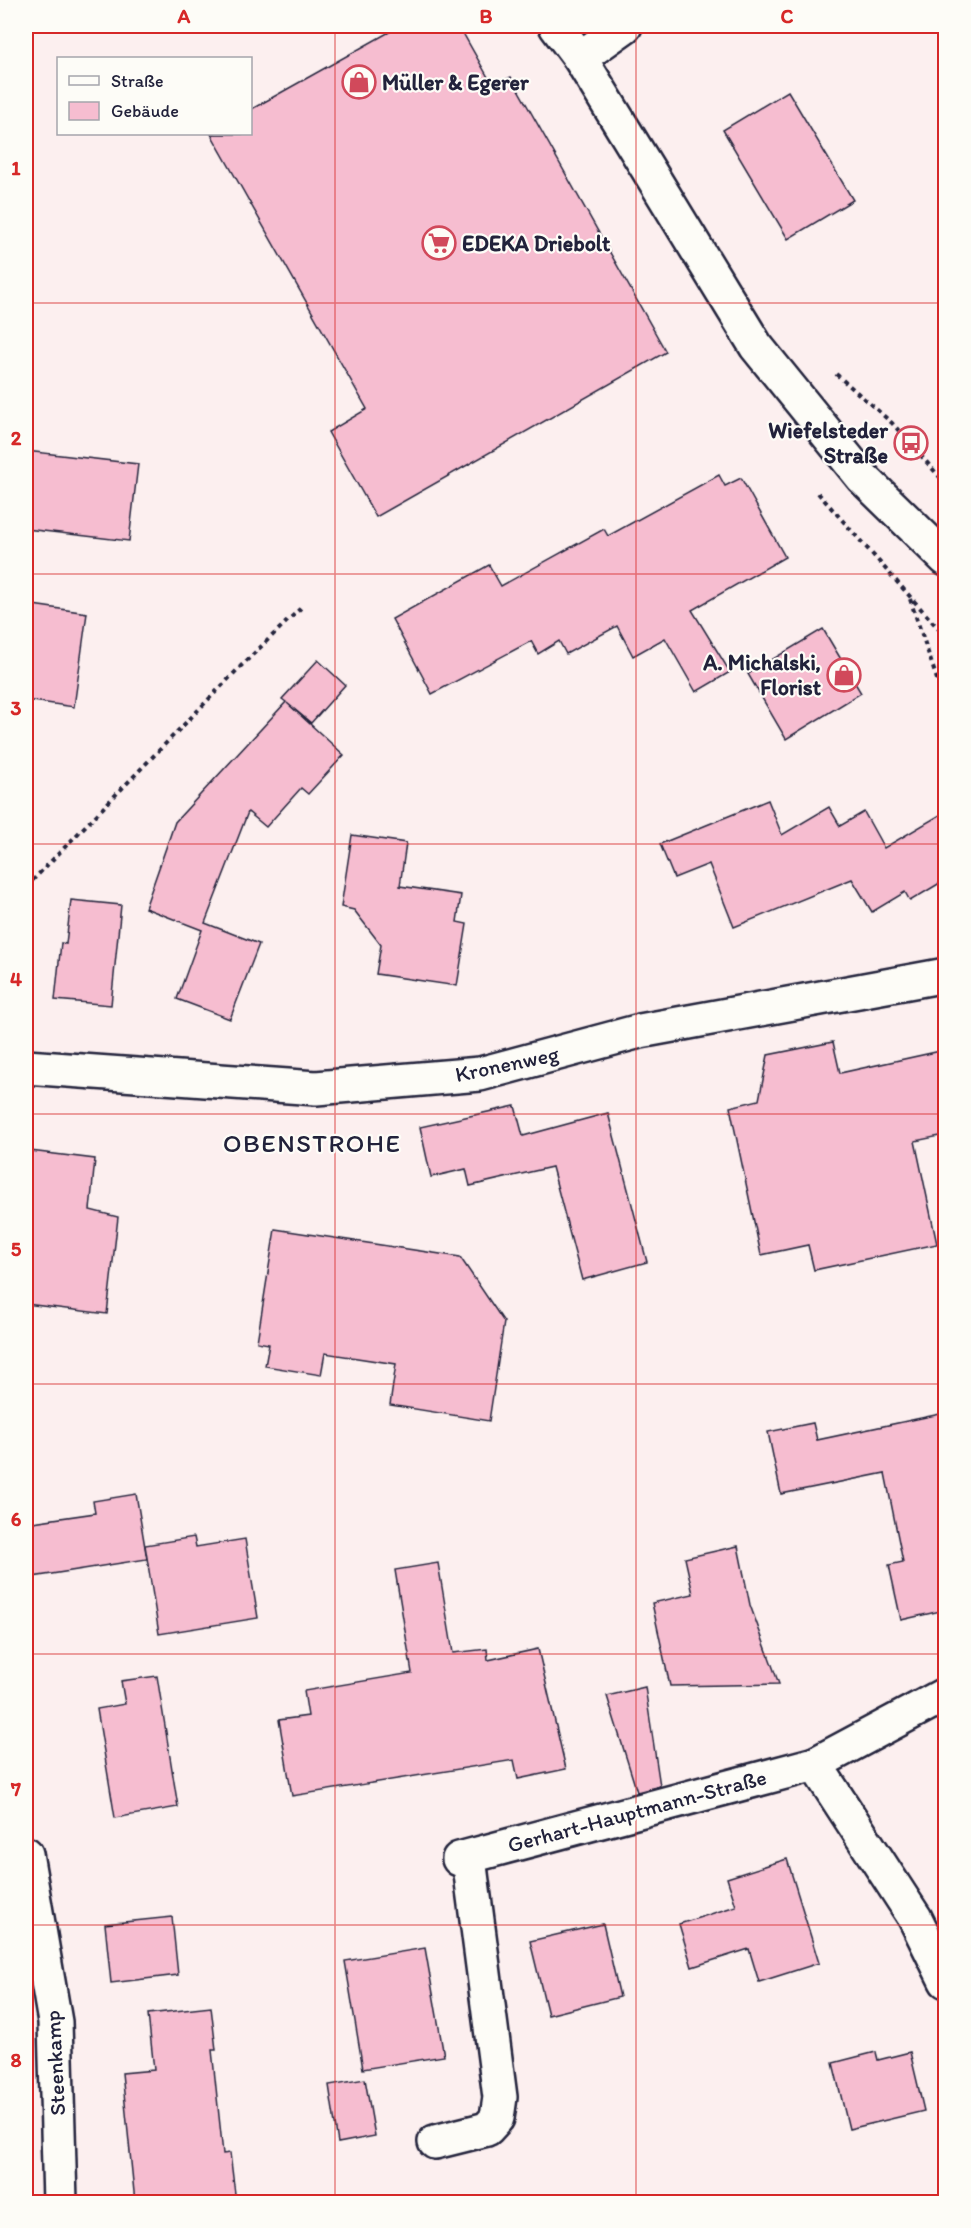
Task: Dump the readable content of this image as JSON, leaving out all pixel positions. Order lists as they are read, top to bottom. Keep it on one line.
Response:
{"streets":{"street":["Kronenweg","Gerhart-Hauptmann-Straße","Steenkamp"]},"districts":["OBENSTROHE"],"places":{"shop":["Müller & Egerer","A. Michalski, Florist"],"supermarket":["EDEKA Driebolt"],"bus stop":["Wiefelsteder Straße"]},"legend":["Straße","Gebäude"],"grid":{"columns":["A","B","C"],"rows":["1","2","3","4","5","6","7","8"]}}
